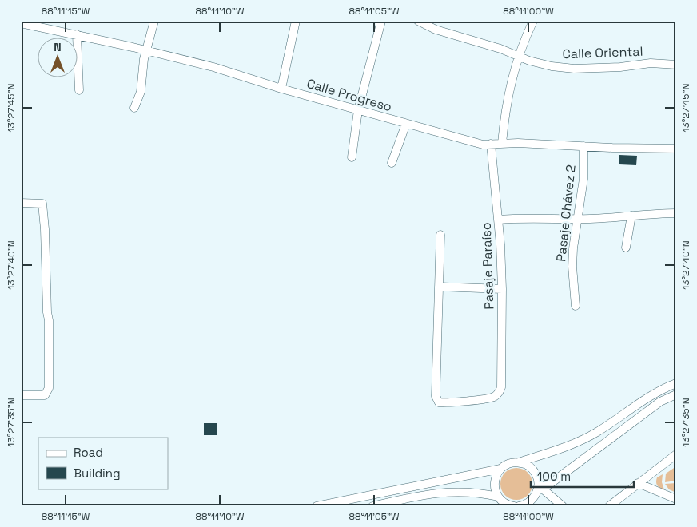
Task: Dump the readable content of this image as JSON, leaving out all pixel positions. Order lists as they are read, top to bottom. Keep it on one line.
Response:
{"streets":{"street":["Calle Oriental","Calle Progreso","Pasaje Chávez 2","Pasaje Paraíso"]},"crossings":[["Calle Progreso","Pasaje Chávez 2"],["Calle Progreso","Pasaje Paraíso"]],"legend":["Road","Building"],"scale_bar":"100 m","north":"top","coordinates":["88°11'15\"W","88°11'10\"W","88°11'05\"W","88°11'00\"W","13°27'45\"N","13°27'40\"N","13°27'35\"N"]}
